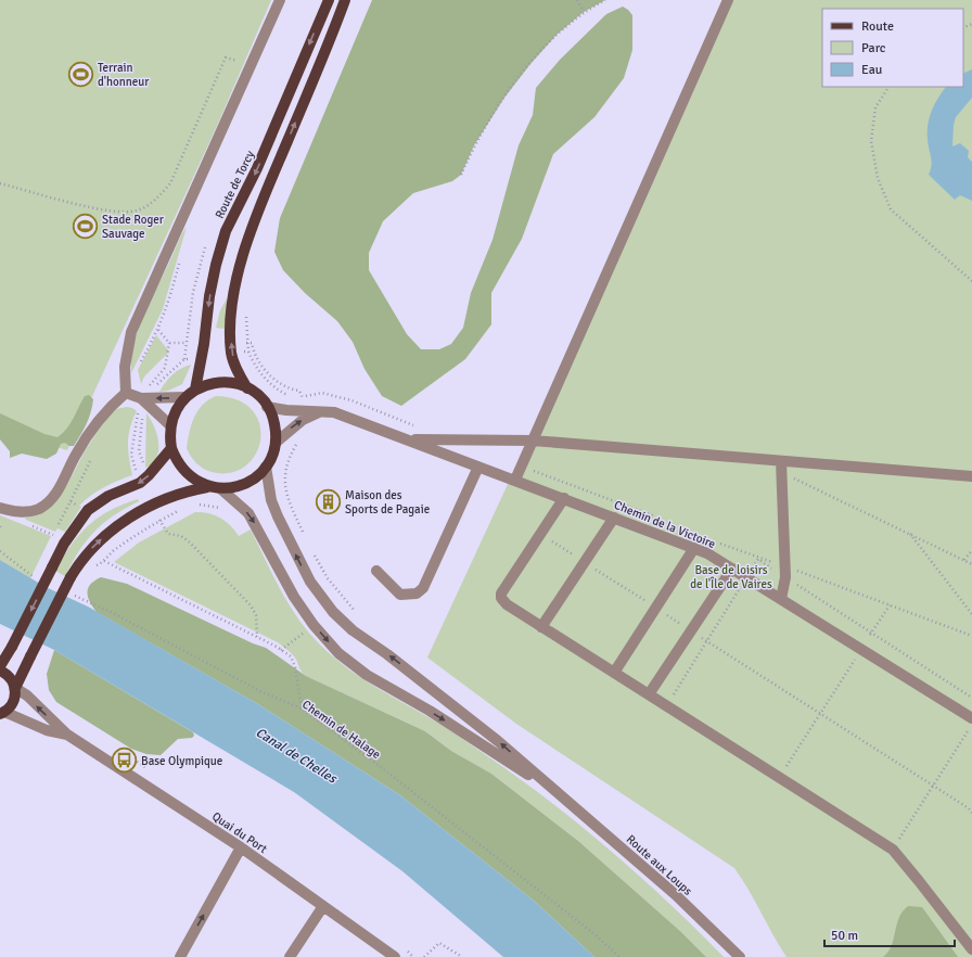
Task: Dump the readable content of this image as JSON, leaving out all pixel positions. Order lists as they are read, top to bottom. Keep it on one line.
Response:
{"streets":{"main road":["Route de Torcy"],"street":["Chemin de la Victoire","Quai du Port","Route aux Loups"],"path":["Chemin de Halage"]},"crossings":[["Route de Torcy","Chemin de la Victoire"]],"water":["Canal de Chelles"],"parks":["Base de loisirs de l'Île de Vaires"],"places":{"sports":["Terrain d'honneur","Stade Roger Sauvage"],"building":["Maison des Sports de Pagaie"],"bus stop":["Base Olympique"]},"legend":["Route","Parc","Eau"],"scale_bar":"50 m"}
